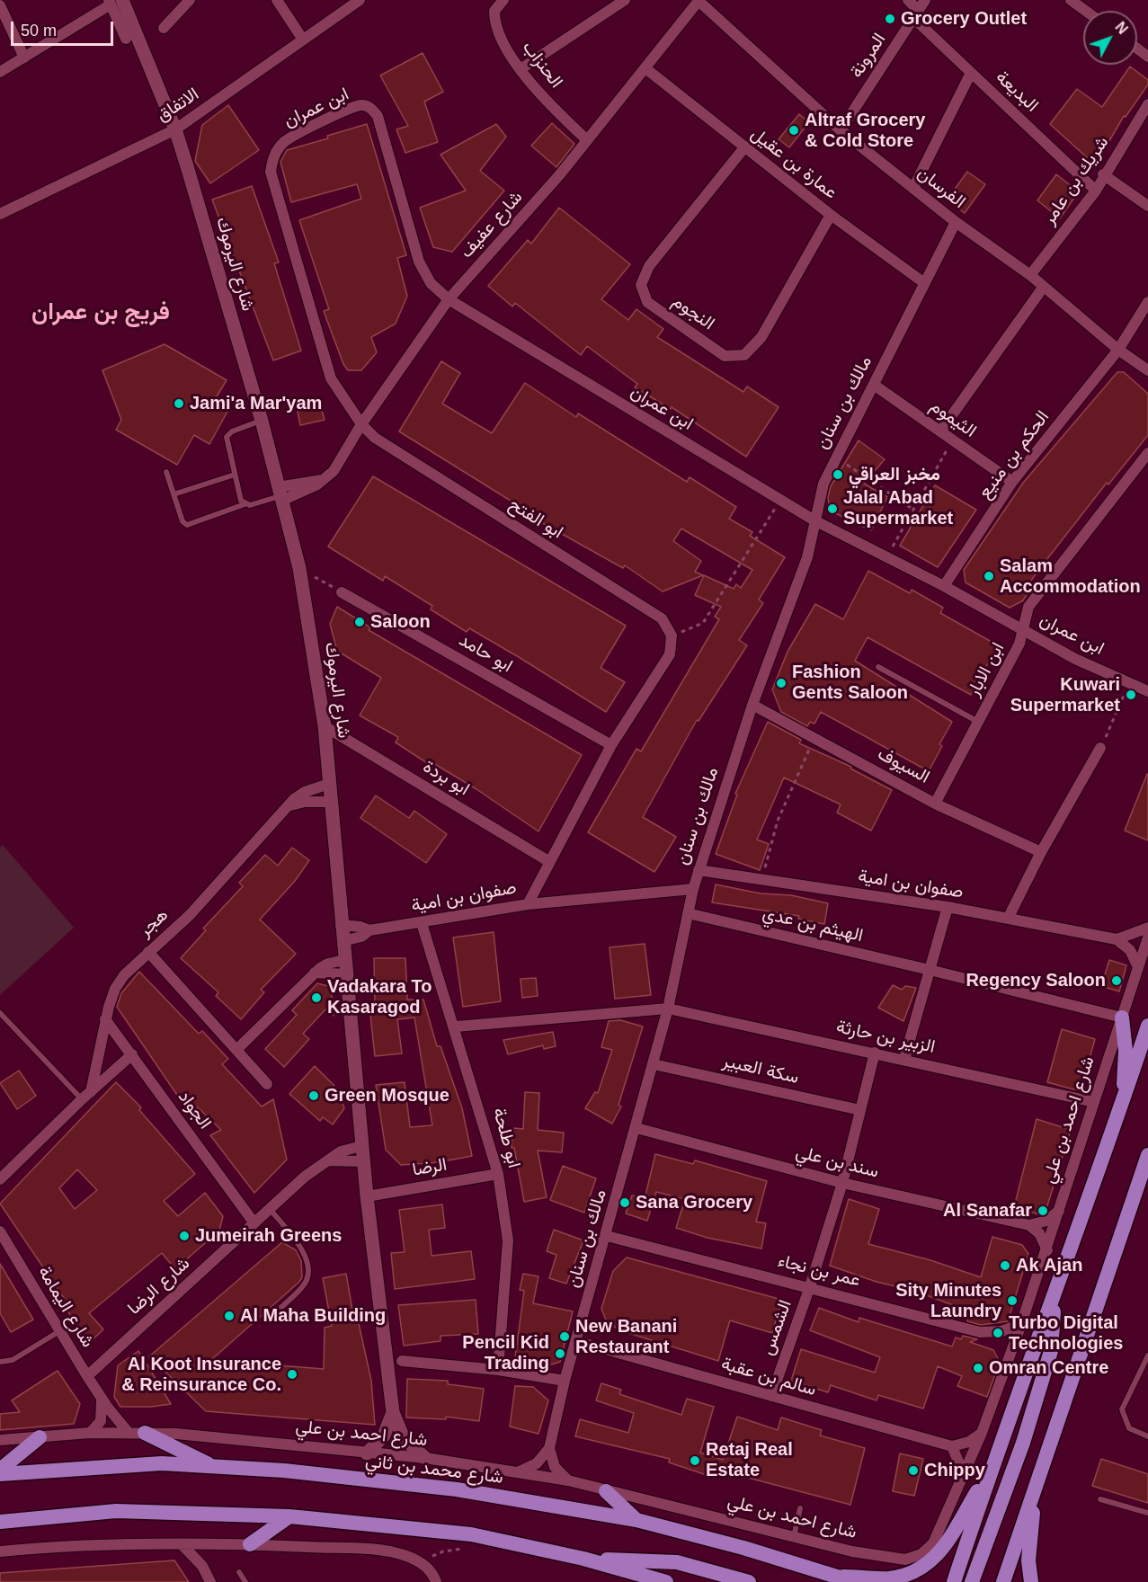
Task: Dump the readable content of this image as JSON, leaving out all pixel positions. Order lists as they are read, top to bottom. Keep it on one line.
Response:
{"streets":{"main road":["شارع محمد بن ثاني"],"street":["المرونة","الحنزاب","البديعة","الاتفاق","ابن عمران","عمارة بن عقيل","شريك بن عامر","الفرسان","شارع عفيف","شارع اليرموك","النجوم","مالك بن سنان","الثيموم","الحكم بن منيع","ابو الفتح","ابو حامد","ابن الابار","السيوف","ابو بردة","صفوان بن امية","هجر","الهيثم بن عدي","الزبير بن حارثة","سكة العبير","الجواد","شارع احمد بن علي","ابو طلحة","سند بن علي","الرضا","عمر بن نجاء","شارع الرضا","شارع اليمامة","الشمس","سالم بن عقبة"]},"crossings":[["المرونة","البديعة"],["المرونة","الفرسان"],["الحنزاب","شارع عفيف"],["البديعة","شريك بن عامر"],["الاتفاق","شارع اليرموك"],["ابن عمران","شارع عفيف"],["ابن عمران","مالك بن سنان"],["ابن عمران","الحكم بن منيع"],["ابن عمران","ابو الفتح"],["ابن عمران","ابن الابار"],["عمارة بن عقيل","شارع عفيف"],["عمارة بن عقيل","النجوم"],["عمارة بن عقيل","مالك بن سنان"],["شريك بن عامر","الفرسان"],["الفرسان","شارع عفيف"],["الفرسان","مالك بن سنان"],["الفرسان","الحكم بن منيع"],["شارع عفيف","شارع اليرموك"],["شارع عفيف","ابو الفتح"],["شارع اليرموك","ابو بردة"],["شارع اليرموك","صفوان بن امية"],["شارع اليرموك","هجر"],["شارع اليرموك","شارع احمد بن علي"],["شارع اليرموك","الرضا"],["شارع اليرموك","شارع الرضا"],["مالك بن سنان","الثيموم"],["مالك بن سنان","السيوف"],["مالك بن سنان","صفوان بن امية"],["مالك بن سنان","الهيثم بن عدي"],["مالك بن سنان","الزبير بن حارثة"],["مالك بن سنان","سكة العبير"],["مالك بن سنان","سند بن علي"],["مالك بن سنان","عمر بن نجاء"],["مالك بن سنان","سالم بن عقبة"],["الثيموم","الحكم بن منيع"],["ابن الابار","السيوف"],["صفوان بن امية","ابو طلحة"],["هجر","الجواد"],["الهيثم بن عدي","شارع احمد بن علي"],["الزبير بن حارثة","شارع احمد بن علي"],["الزبير بن حارثة","ابو طلحة"],["الزبير بن حارثة","الشمس"],["سكة العبير","الشمس"],["الجواد","شارع الرضا"],["شارع احمد بن علي","عمر بن نجاء"],["شارع احمد بن علي","شارع اليمامة"],["ابو طلحة","الرضا"],["سند بن علي","الشمس"],["عمر بن نجاء","الشمس"],["شارع الرضا","شارع اليمامة"],["الشمس","سالم بن عقبة"]],"districts":["فريج بن عمران"],"places":["Grocery Outlet","Altraf Grocery & Cold Store","Jami'a Mar'yam","مخبز العراقي","Jalal Abad Supermarket","Salam Accommodation","Saloon","Fashion Gents Saloon","Kuwari Supermarket","Regency Saloon","Vadakara To Kasaragod","Green Mosque","Sana Grocery","Al Sanafar","Jumeirah Greens","Ak Ajan","Sity Minutes Laundry","Al Maha Building","Turbo Digital Technologies","New Banani Restaurant","Pencil Kid Trading","Omran Centre","Al Koot Insurance & Reinsurance Co.","Retaj Real Estate","Chippy"],"scale_bar":"50 m","north":"top right"}
